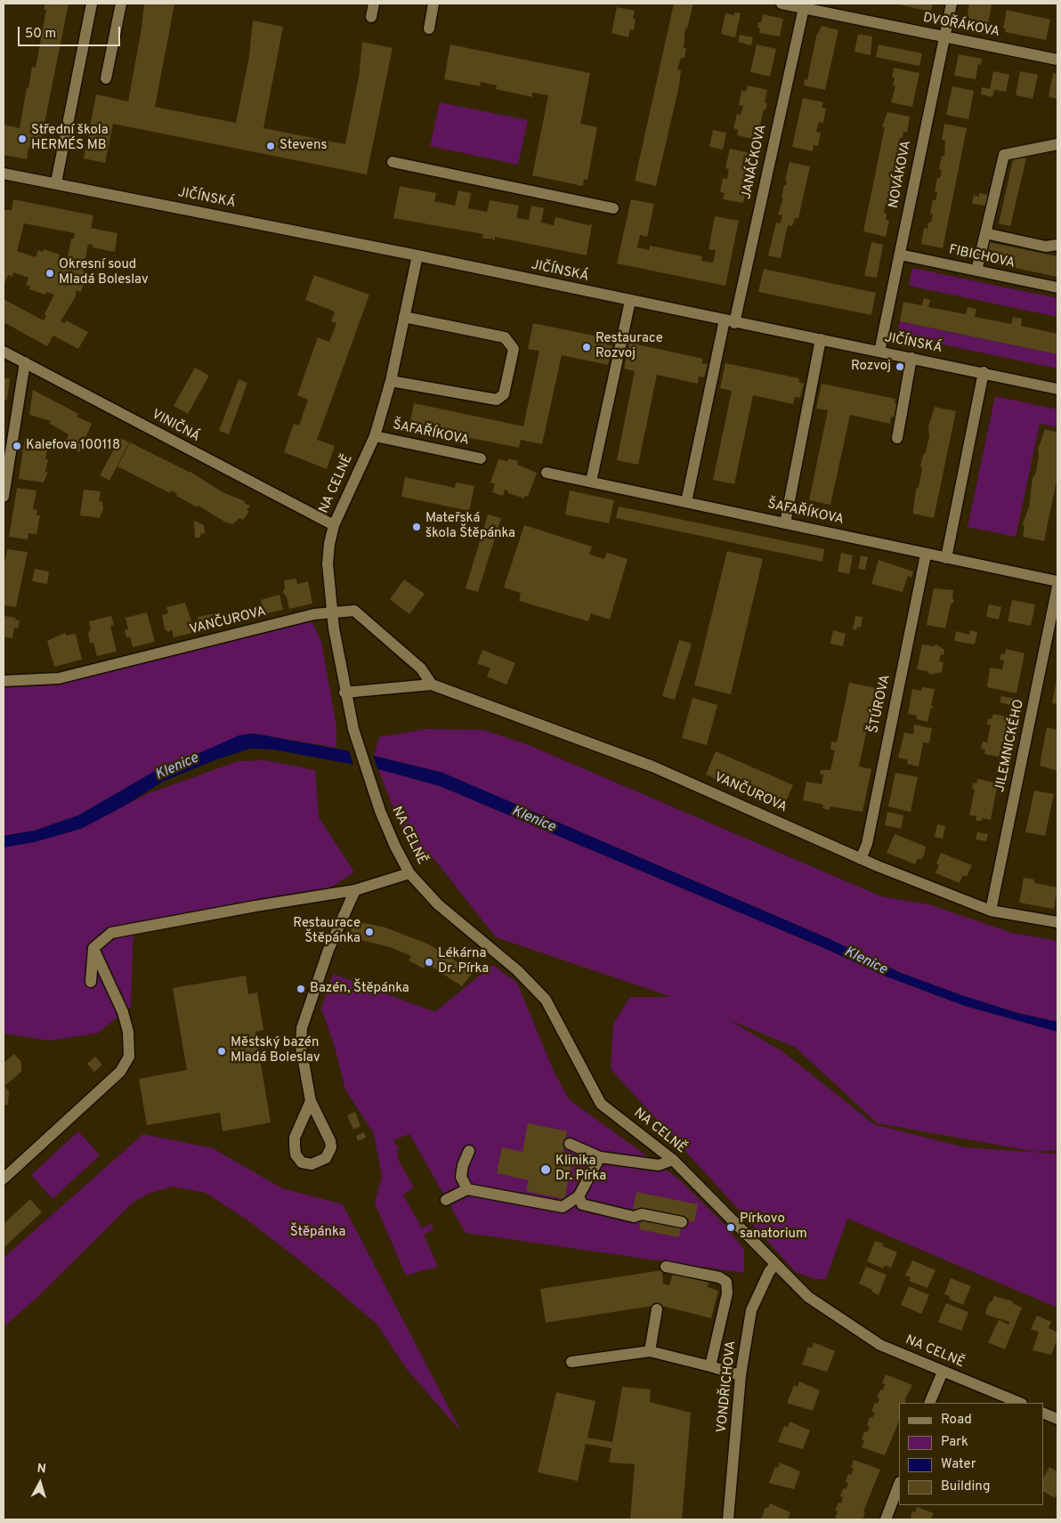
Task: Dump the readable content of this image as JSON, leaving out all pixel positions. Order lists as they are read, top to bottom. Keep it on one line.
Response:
{"streets":{"street":["DVOŘÁKOVA","JANÁČKOVA","NOVÁKOVA","JIČÍNSKÁ","FIBICHOVA","VINIČNÁ","ŠAFAŘÍKOVA","NA CELNĚ","VANČUROVA","ŠTÚROVA","JILEMNICKÉHO","VONDŘICHOVA"]},"crossings":[["DVOŘÁKOVA","JANÁČKOVA"],["DVOŘÁKOVA","NOVÁKOVA"],["JANÁČKOVA","JIČÍNSKÁ"],["JANÁČKOVA","ŠAFAŘÍKOVA"],["NOVÁKOVA","JIČÍNSKÁ"],["NOVÁKOVA","FIBICHOVA"],["JIČÍNSKÁ","NA CELNĚ"],["VINIČNÁ","NA CELNĚ"],["ŠAFAŘÍKOVA","NA CELNĚ"],["ŠAFAŘÍKOVA","ŠTÚROVA"],["NA CELNĚ","VANČUROVA"],["NA CELNĚ","VONDŘICHOVA"],["VANČUROVA","ŠTÚROVA"],["VANČUROVA","JILEMNICKÉHO"]],"water":["Klenice"],"parks":["Štěpánka"],"places":["Střední škola HERMÉS MB","Stevens","Okresní soud Mladá Boleslav","Restaurace Rozvoj","Rozvoj","Kalefova 100118","Mateřská škola Štěpánka","Restaurace Štěpánka","Lékárna Dr. Pírka","Bazén, Štěpánka","Městský bazén Mladá Boleslav","Klinika Dr. Pírka","Pírkovo sanatorium"],"legend":["Road","Park","Water","Building"],"scale_bar":"50 m","north":"top"}
